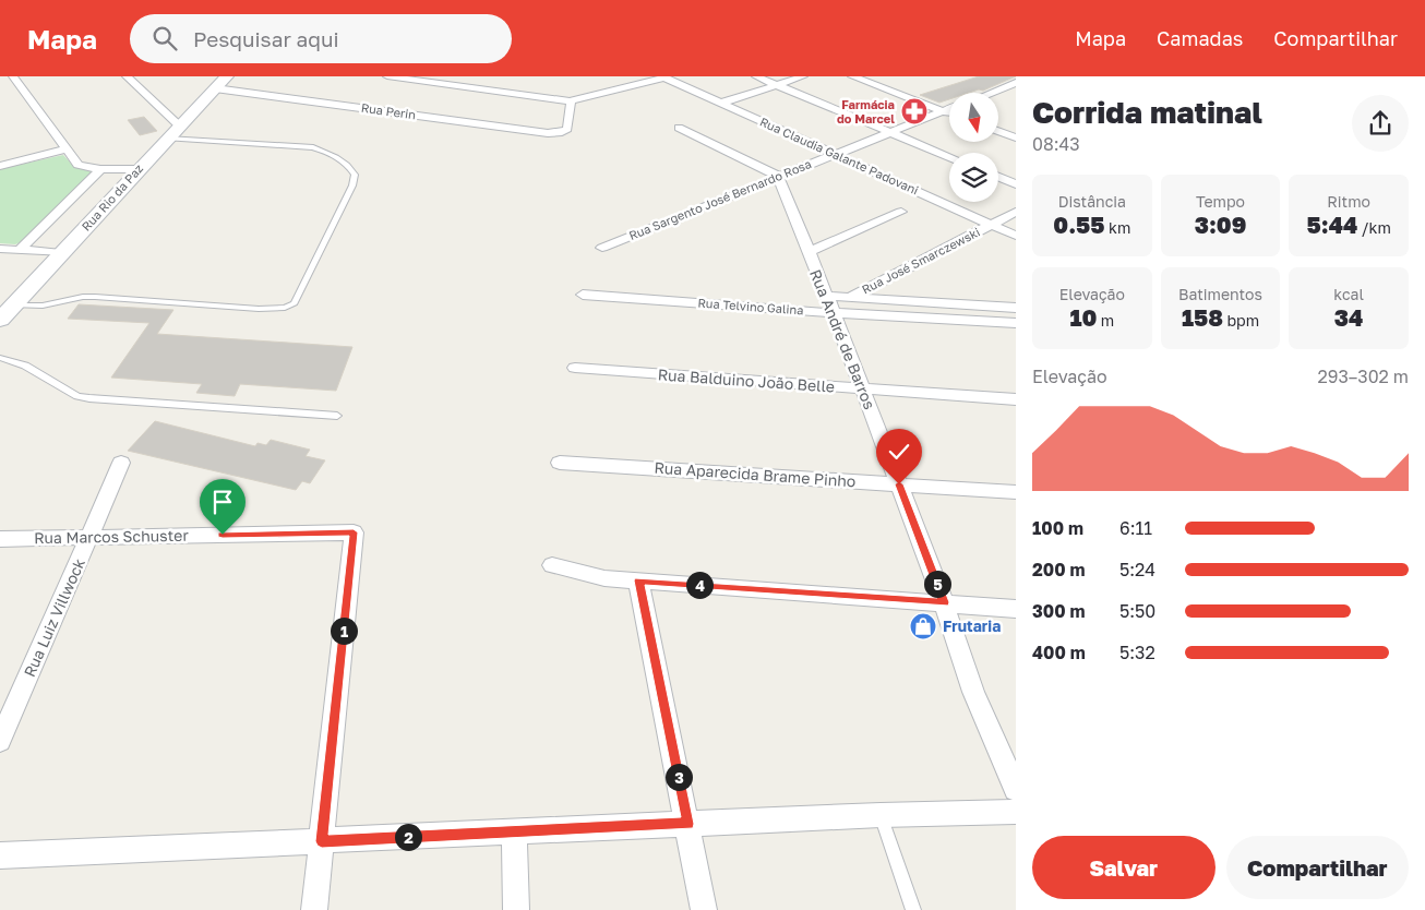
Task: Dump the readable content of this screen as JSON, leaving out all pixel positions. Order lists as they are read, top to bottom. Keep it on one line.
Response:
{"streets":{"main road":["Rua Rio da Paz"],"street":["Rua Perin","Rua Claudia Galante Padovani","Rua Sargento José Bernardo Rosa","Rua José Smarczewski","Rua Telvino Galina","Rua André de Barros","Rua Balduino João Belle","Rua Aparecida Brame Pinho","Rua Marcos Schuster","Rua Luiz Villwock"]},"crossings":[["Rua Perin","Rua Rio da Paz"],["Rua Claudia Galante Padovani","Rua Sargento José Bernardo Rosa"],["Rua Claudia Galante Padovani","Rua José Smarczewski"],["Rua Sargento José Bernardo Rosa","Rua André de Barros"],["Rua Telvino Galina","Rua André de Barros"],["Rua André de Barros","Rua Balduino João Belle"],["Rua André de Barros","Rua Aparecida Brame Pinho"],["Rua Marcos Schuster","Rua Luiz Villwock"]],"places":{"pharmacy":["Farmácia do Marcel"],"shop":["Frutaria"]},"north":"bottom","page":{"header":"Mapa","search":"Pesquisar aqui","nav":["Mapa","Camadas","Compartilhar"],"heading":["Corrida matinal","08:43"],"stats":[["Distância","0.55 km"],["Tempo","3:09"],["Ritmo","5:44 /km"],["Elevação","10 m"],["Batimentos","158 bpm"],["kcal","34"]],"chart":["Elevação","293–302 m"],"list":[{"name":"100 m","note":"6:11"},{"name":"200 m","note":"5:24"},{"name":"300 m","note":"5:50"},{"name":"400 m","note":"5:32"}],"pins":["5","4","1","3","2"],"buttons":["Salvar","Compartilhar"]}}
